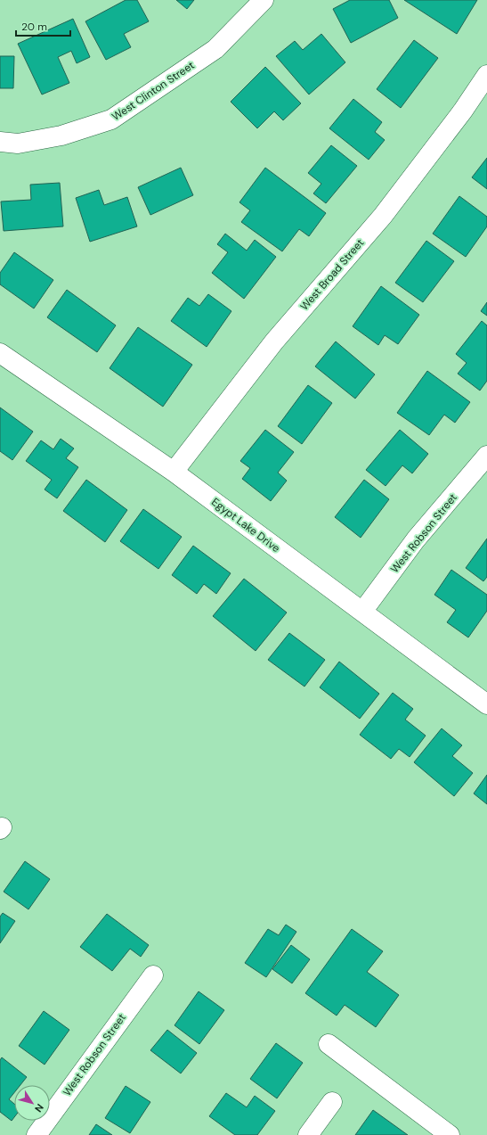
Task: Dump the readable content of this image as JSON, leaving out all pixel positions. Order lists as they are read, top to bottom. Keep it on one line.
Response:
{"streets":{"street":["West Clinton Street","West Broad Street","Egypt Lake Drive","West Robson Street"]},"crossings":[["West Broad Street","Egypt Lake Drive"],["Egypt Lake Drive","West Robson Street"]],"scale_bar":"20 m","north":"bottom right"}
